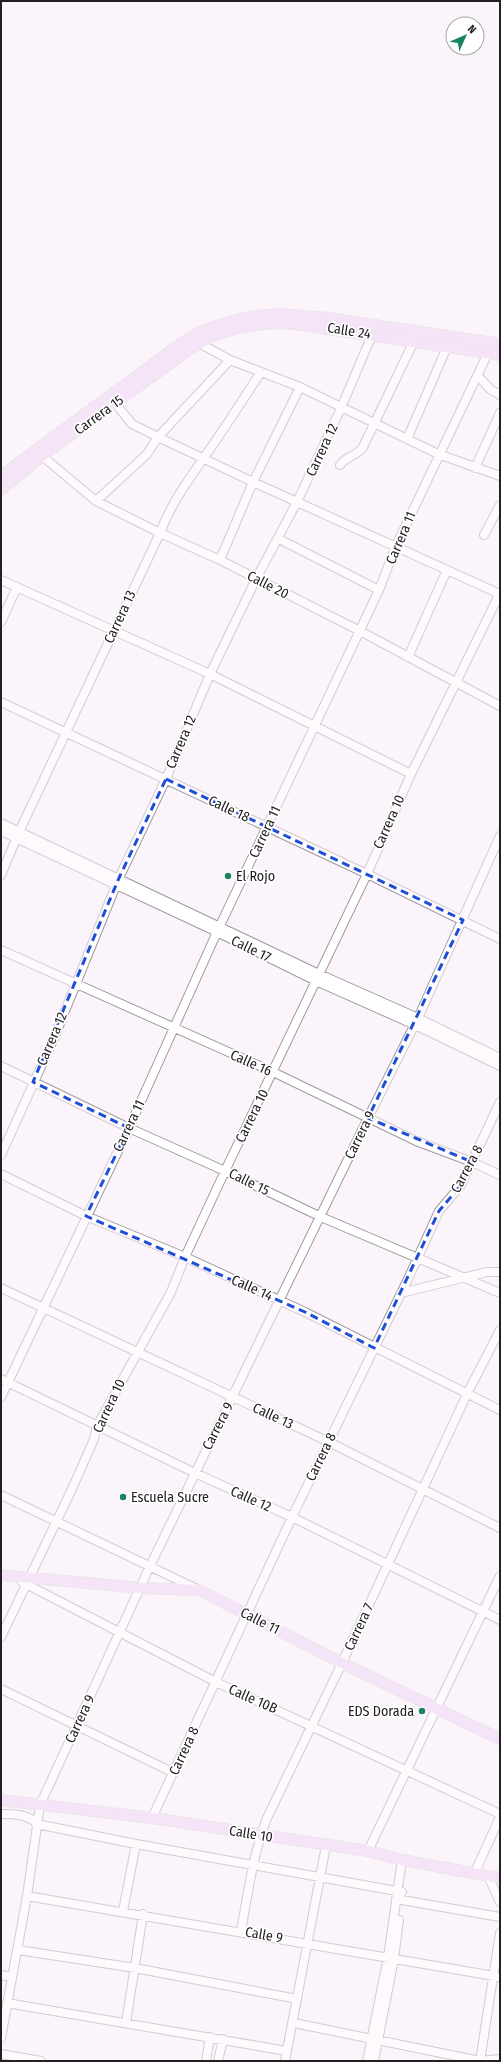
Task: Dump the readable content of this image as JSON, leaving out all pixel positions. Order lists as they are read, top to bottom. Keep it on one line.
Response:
{"streets":{"main road":["Calle 24","Carrera 15","Calle 11","Calle 10"],"street":["Carrera 12","Carrera 11","Calle 20","Carrera 13","Calle 18","Carrera 10","Calle 17","Calle 16","Carrera 9","Carrera 8","Calle 15","Calle 14","Calle 13","Calle 12","Carrera 7","Calle 10B","Calle 9"]},"crossings":[["Calle 24","Carrera 15"],["Calle 24","Carrera 12"],["Calle 24","Carrera 11"],["Carrera 15","Calle 20"],["Carrera 12","Calle 20"],["Carrera 12","Calle 18"],["Carrera 12","Calle 17"],["Carrera 12","Calle 16"],["Carrera 12","Calle 15"],["Carrera 11","Calle 20"],["Carrera 11","Calle 18"],["Carrera 11","Calle 17"],["Carrera 11","Calle 16"],["Carrera 11","Calle 15"],["Carrera 11","Calle 14"],["Carrera 11","Calle 13"],["Carrera 11","Calle 12"],["Calle 20","Carrera 13"],["Calle 20","Carrera 10"],["Carrera 13","Calle 18"],["Carrera 13","Calle 17"],["Calle 18","Carrera 10"],["Calle 18","Carrera 9"],["Carrera 10","Calle 17"],["Carrera 10","Calle 16"],["Carrera 10","Calle 15"],["Carrera 10","Calle 14"],["Carrera 10","Calle 13"],["Carrera 10","Calle 12"],["Carrera 10","Calle 11"],["Carrera 10","Calle 10B"],["Calle 17","Carrera 9"],["Calle 16","Carrera 9"],["Calle 16","Carrera 8"],["Carrera 9","Calle 15"],["Carrera 9","Calle 14"],["Carrera 9","Calle 13"],["Carrera 9","Calle 12"],["Carrera 9","Calle 11"],["Carrera 9","Calle 10B"],["Carrera 9","Calle 10"],["Carrera 9","Calle 9"],["Carrera 8","Calle 15"],["Carrera 8","Calle 14"],["Carrera 8","Calle 13"],["Carrera 8","Calle 12"],["Carrera 8","Calle 11"],["Carrera 8","Calle 10B"],["Carrera 8","Calle 10"],["Calle 14","Carrera 7"],["Calle 13","Carrera 7"],["Calle 12","Carrera 7"],["Calle 11","Carrera 7"],["Calle 11","Calle 10B"],["Carrera 7","Calle 10B"],["Carrera 7","Calle 10"],["Carrera 7","Calle 9"]],"places":["El Rojo","Escuela Sucre","EDS Dorada"],"north":"top right"}
